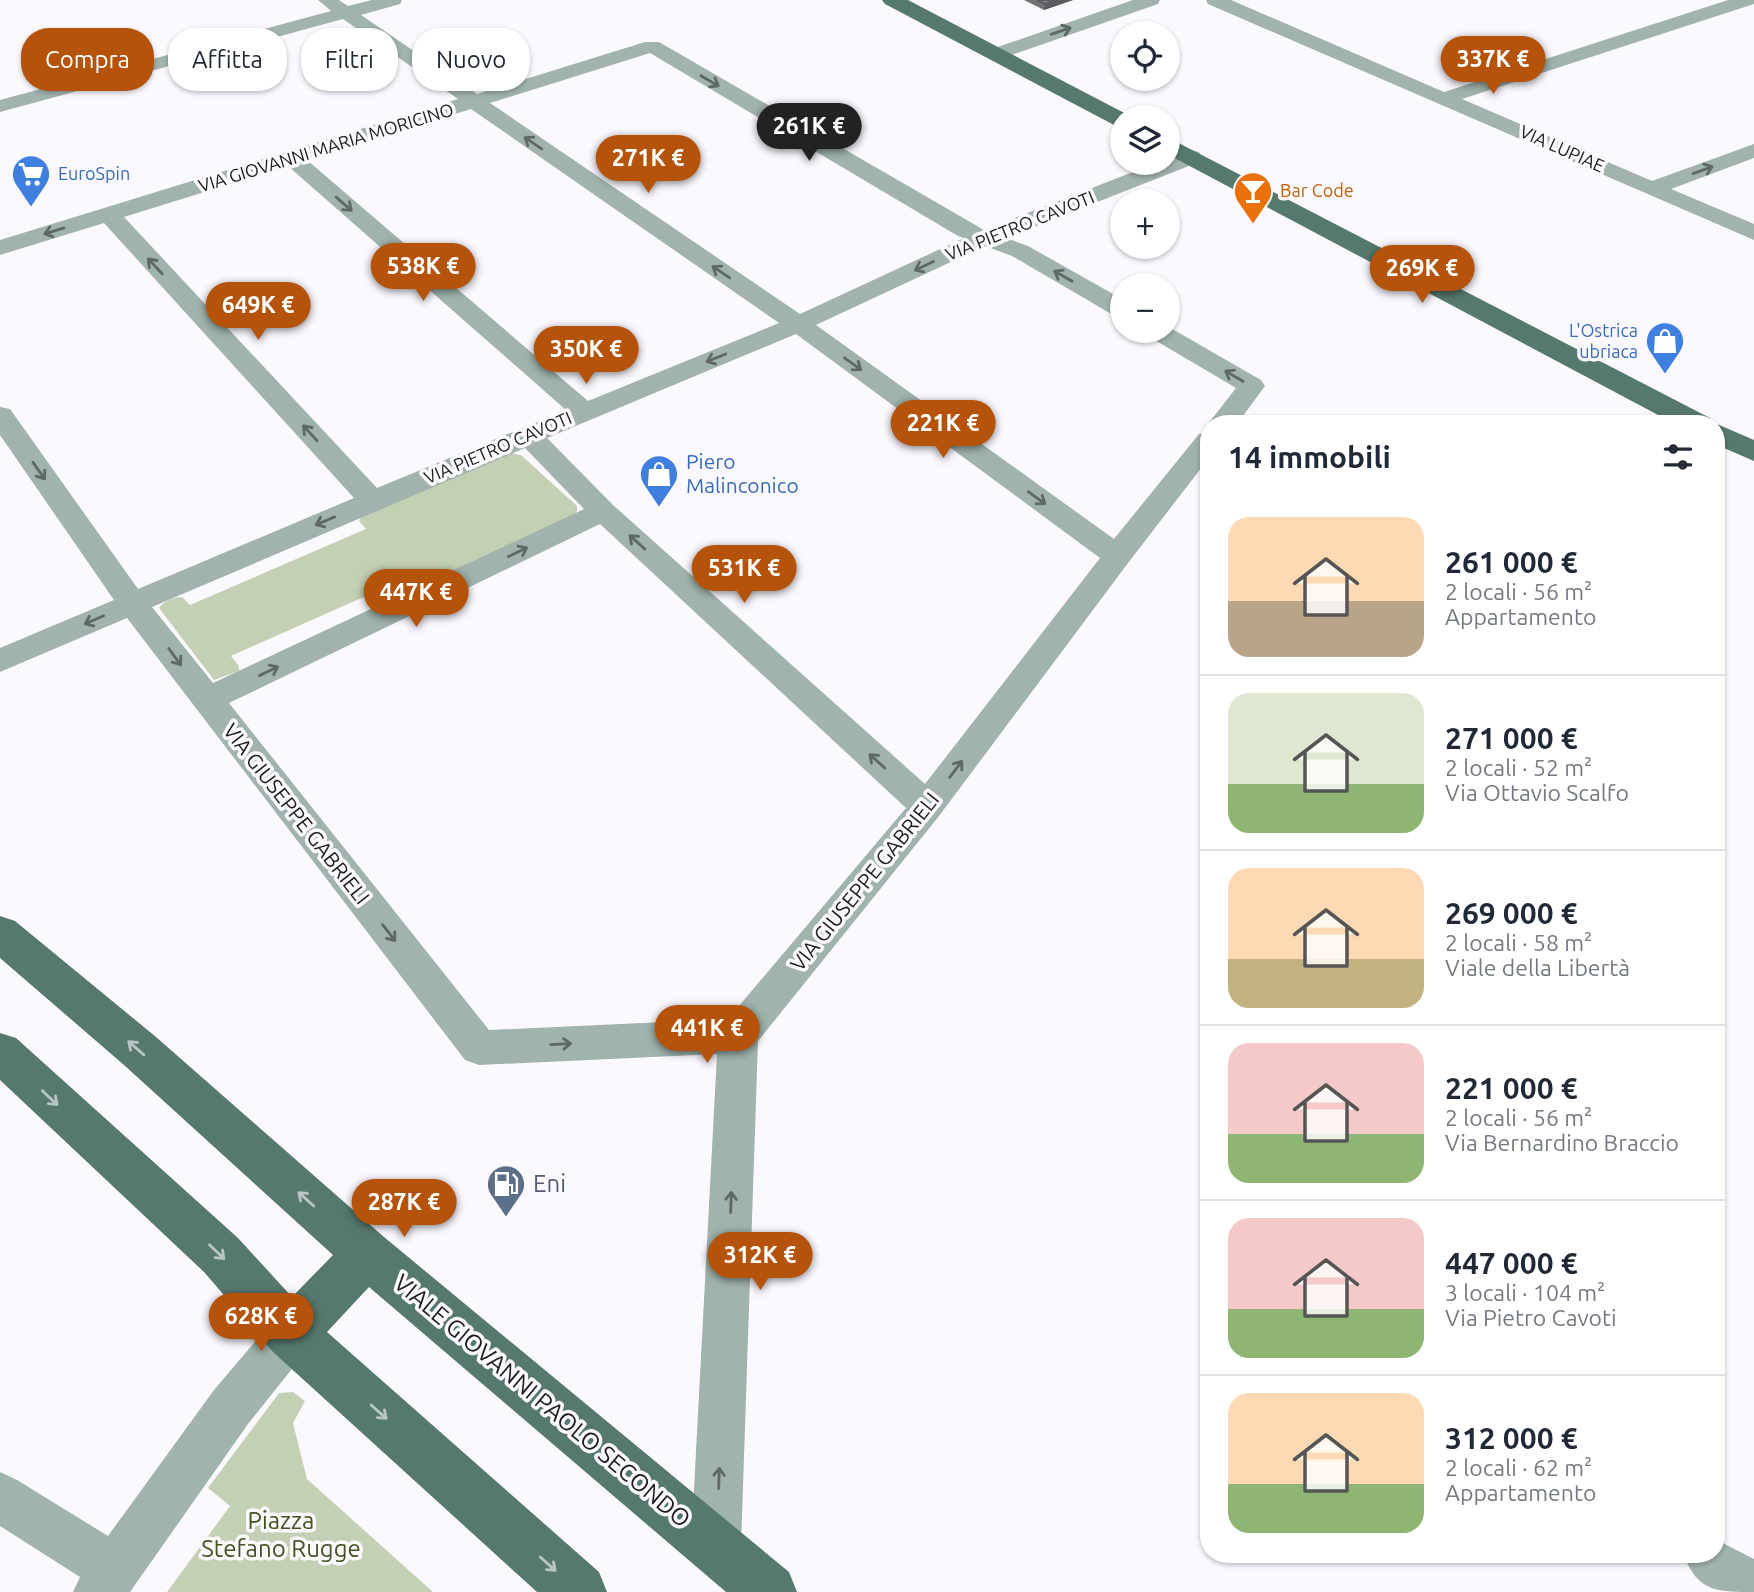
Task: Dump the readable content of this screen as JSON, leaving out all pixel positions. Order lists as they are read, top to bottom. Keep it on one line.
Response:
{"streets":{"main road":["VIALE GIOVANNI PAOLO SECONDO"],"street":["VIA GIOVANNI MARIA MORICINO","VIA LUPIAE","VIA PIETRO CAVOTI","VIA GIUSEPPE GABRIELI"]},"crossings":[["VIA GIOVANNI MARIA MORICINO","VIA PIETRO CAVOTI"],["VIA PIETRO CAVOTI","VIA GIUSEPPE GABRIELI"]],"one_way":["VIA PIETRO CAVOTI"],"parks":["Piazza Stefano Rugge"],"places":{"supermarket":["EuroSpin"],"bar":["Bar Code"],"shop":["L'Ostrica ubriaca","Piero Malinconico"],"fuel station":["Eni"]},"page":{"map_buttons":["+","−"],"chip":["Compra","Affitta","Filtri","Nuovo"],"price":["337K €","261K €","271K €","538K €","269K €","649K €","350K €","221K €","531K €","447K €","441K €","287K €","312K €","628K €"],"heading":"14 immobili","list":[{"name":"261 000 €","note":"2 locali · 56 m² · Appartamento"},{"name":"271 000 €","note":"2 locali · 52 m² · Via Ottavio Scalfo"},{"name":"269 000 €","note":"2 locali · 58 m² · Viale della Libertà"},{"name":"221 000 €","note":"2 locali · 56 m² · Via Bernardino Braccio"},{"name":"447 000 €","note":"3 locali · 104 m² · Via Pietro Cavoti"},{"name":"312 000 €","note":"2 locali · 62 m² · Appartamento"}]}}
